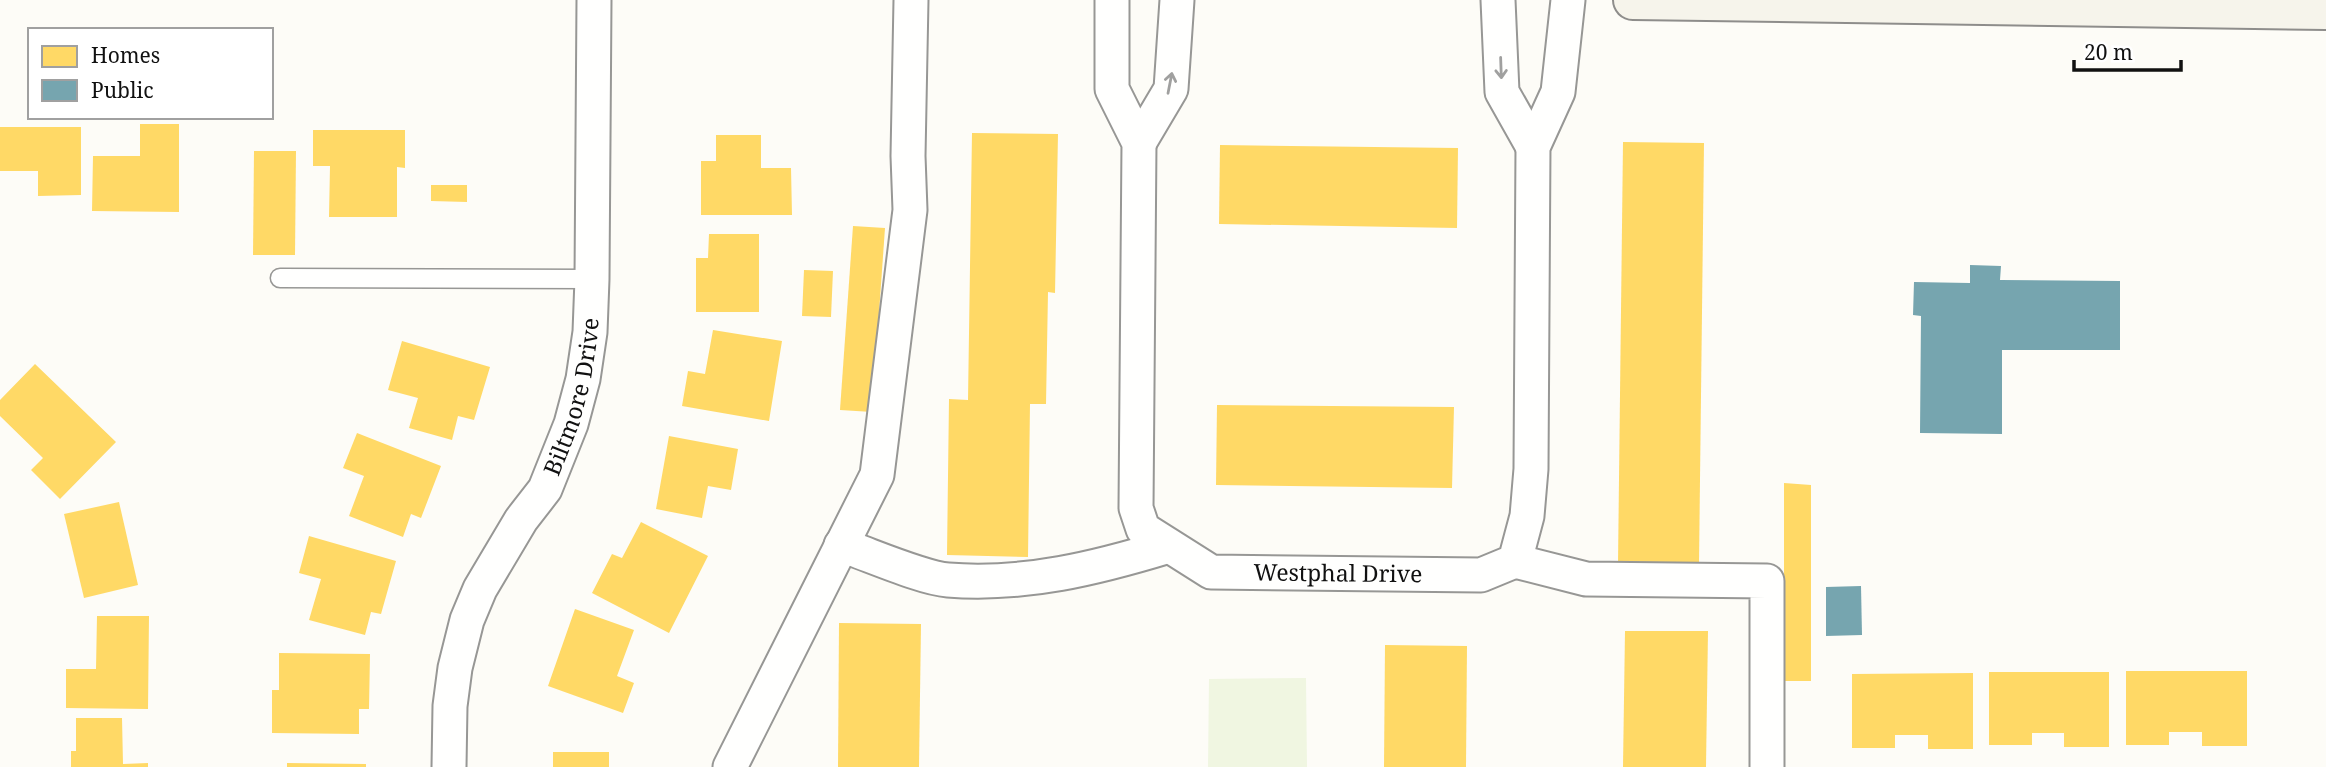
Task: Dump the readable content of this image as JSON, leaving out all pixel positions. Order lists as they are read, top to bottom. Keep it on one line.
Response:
{"streets":{"street":["Biltmore Drive","Westphal Drive"]},"legend":["Homes","Public"],"scale_bar":"20 m"}
